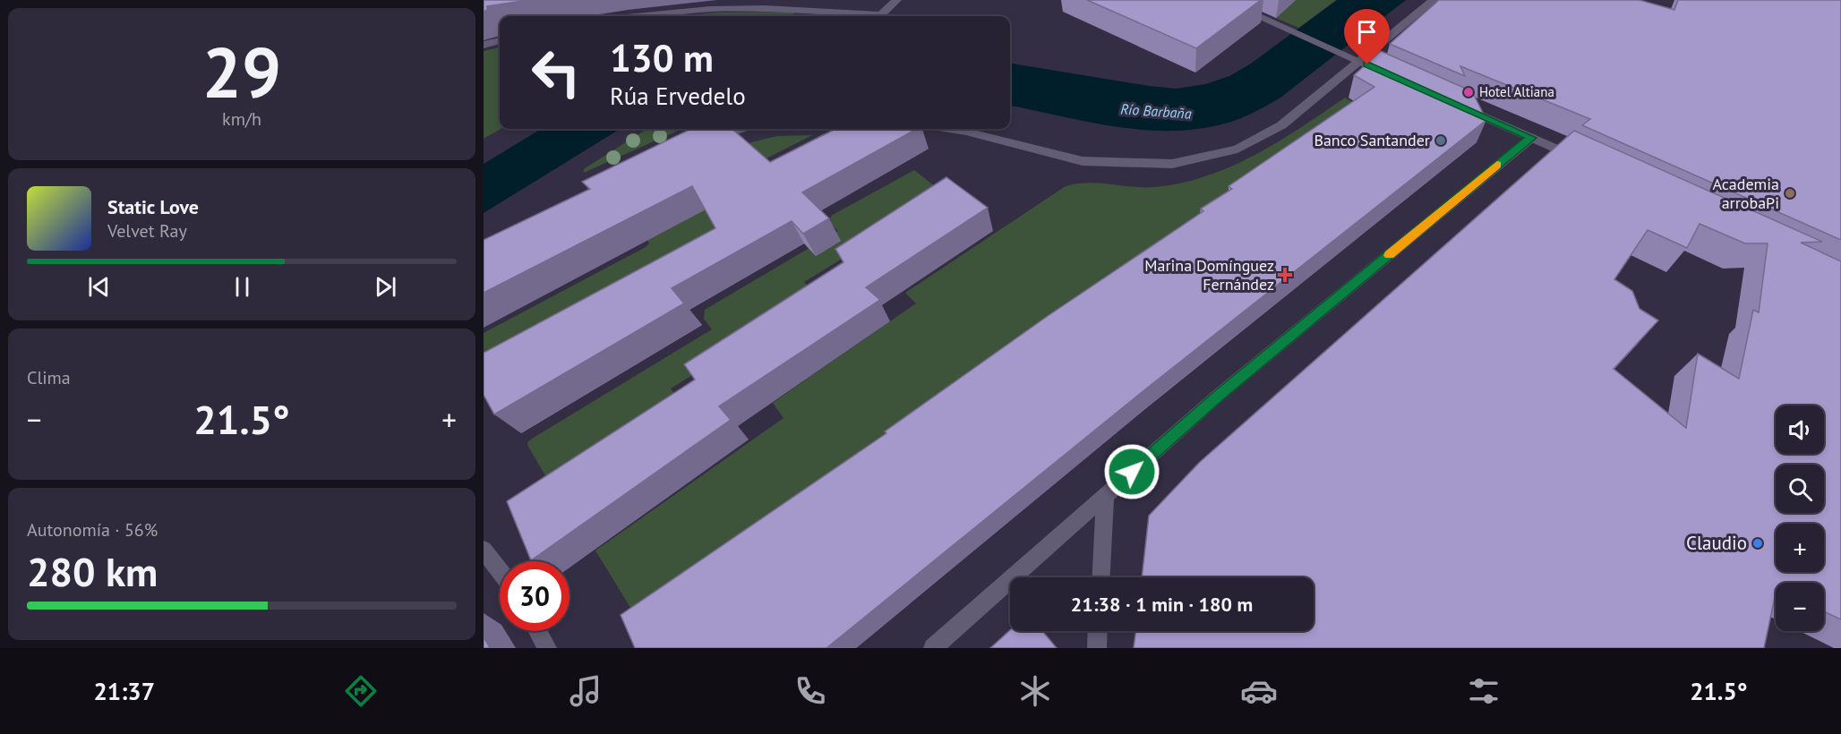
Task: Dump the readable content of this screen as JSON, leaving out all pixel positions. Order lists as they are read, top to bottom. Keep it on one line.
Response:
{"water":["Río Barbaña"],"places":{"other":["Hotel Altiana","Banco Santander","Academia arrobaPi","Claudio"],"health":["Marina Domínguez Fernández"]},"page":{"tile":[["29","km/h"],"Clima",["Autonomía · 56%","280 km"]],"turn":["130 m","Rúa Ervedelo"],"song":["Static Love","Velvet Ray"],"heat":["−","21.5°","+"],"map_buttons":["+","−"],"limit":"30","trip":"21:38 · 1 min · 180 m","tabs":["21:37","21.5°"]}}
